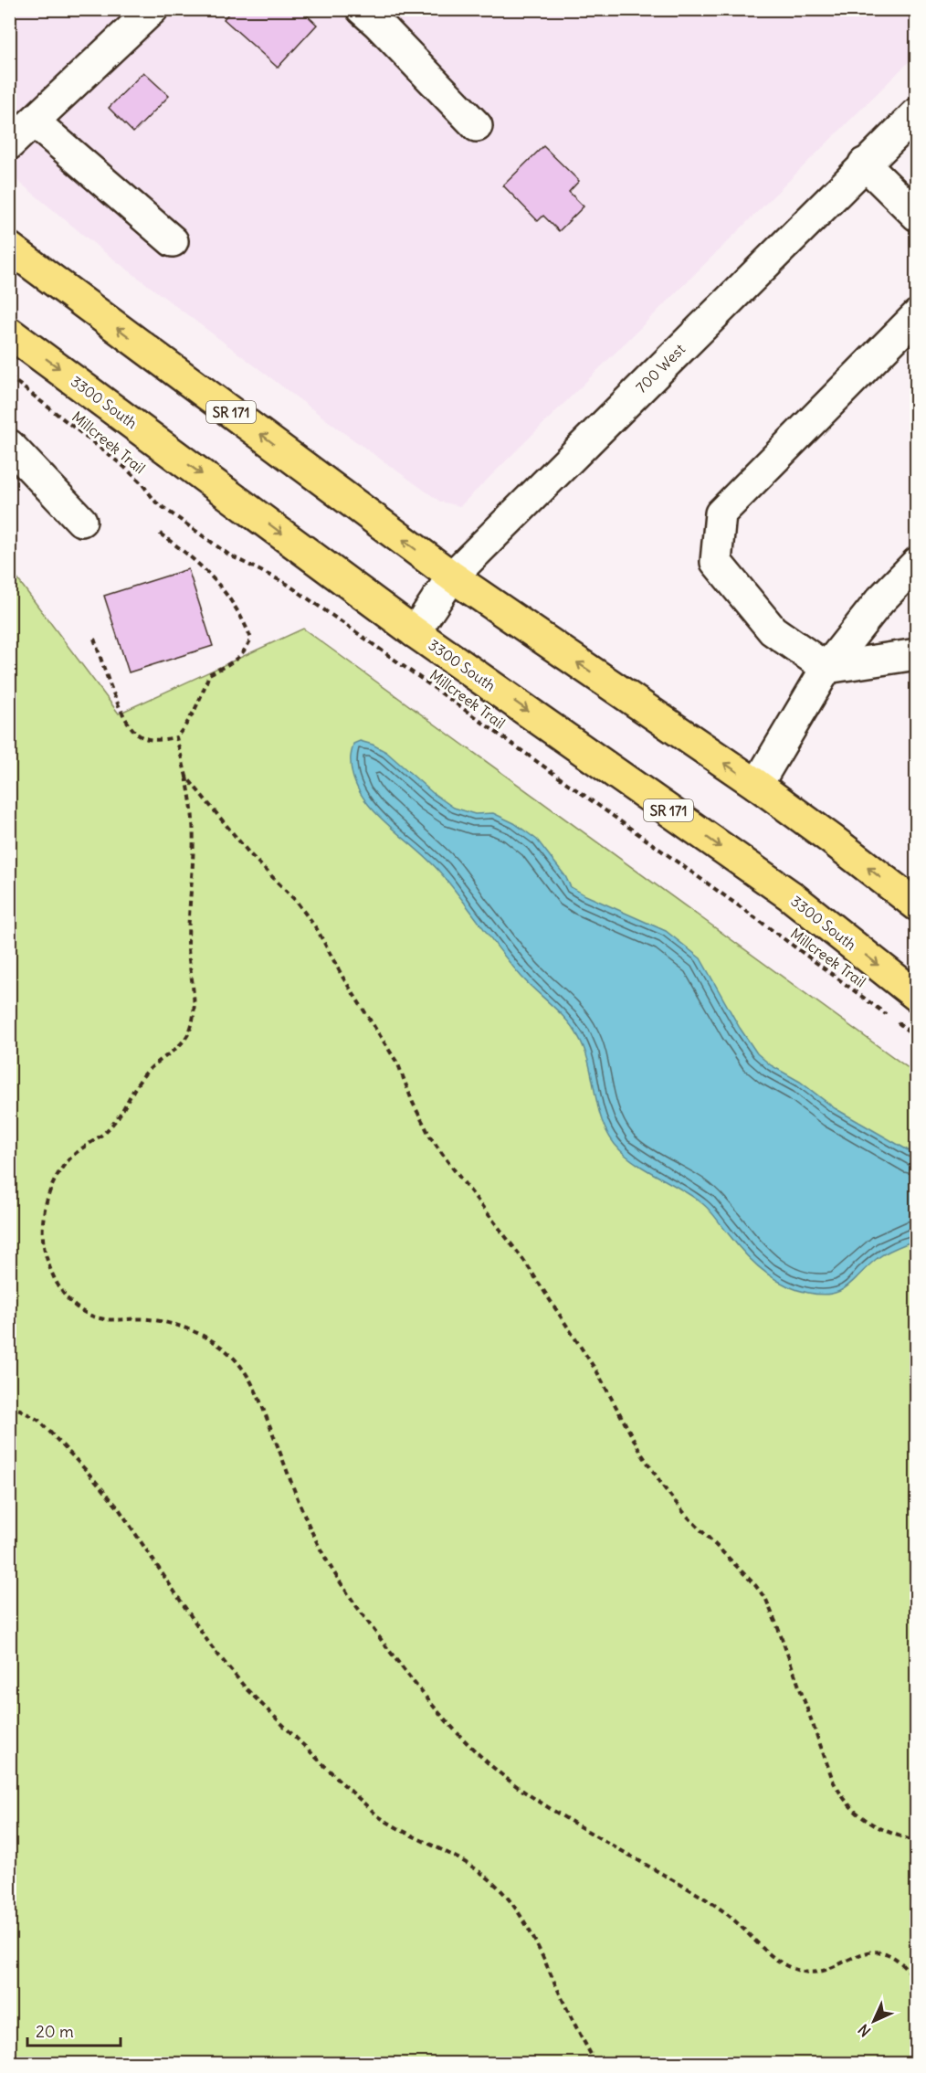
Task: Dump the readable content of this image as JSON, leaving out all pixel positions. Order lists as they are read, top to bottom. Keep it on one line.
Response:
{"streets":{"main road":["3300 South","SR 171"],"street":["700 West"],"path":["Millcreek Trail"]},"crossings":[["700 West","3300 South"],["700 West","SR 171"]],"scale_bar":"20 m","north":"bottom left"}
